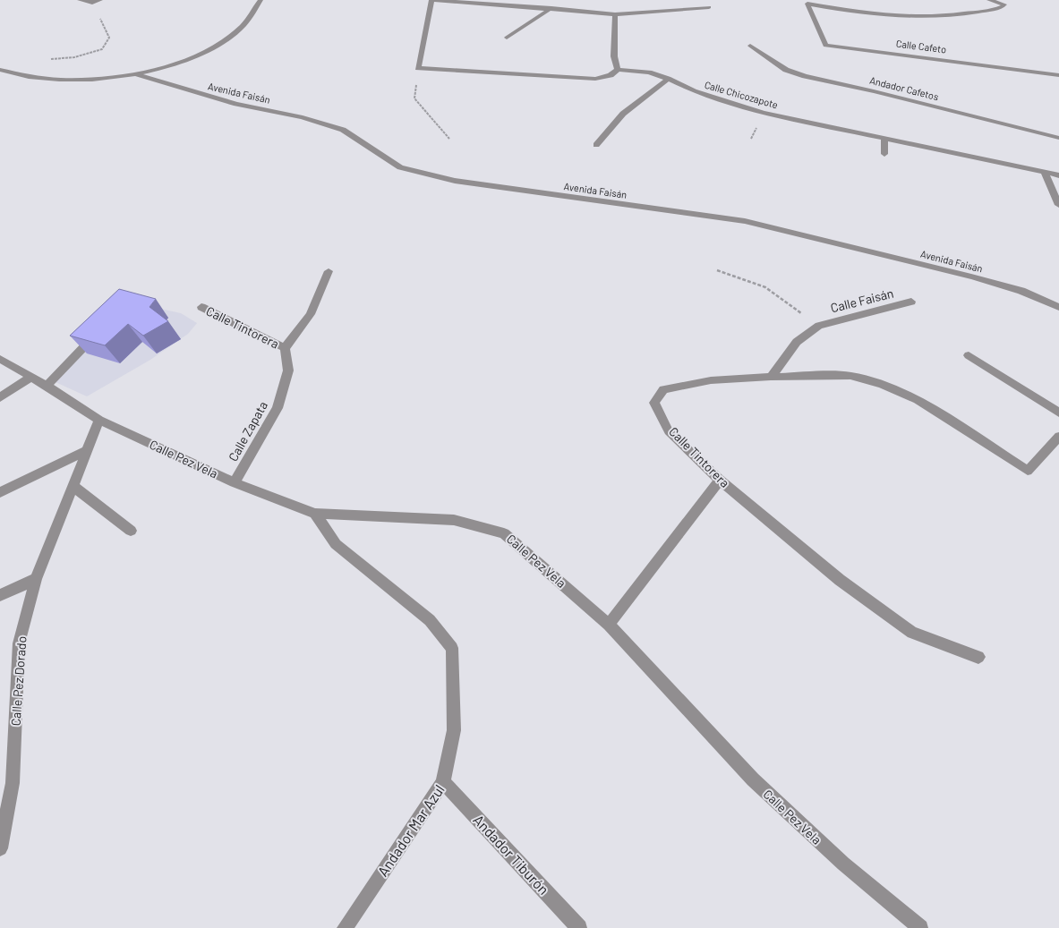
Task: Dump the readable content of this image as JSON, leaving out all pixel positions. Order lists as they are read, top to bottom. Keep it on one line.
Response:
{"streets":{"street":["Calle Cafeto","Andador Cafetos","Avenida Faisán","Calle Chicozapote","Calle Faisán","Calle Tintorera","Calle Zapata","Calle Pez Vela","Calle Pez Dorado","Andador Mar Azul","Andador Tiburón"]},"crossings":[["Calle Faisán","Calle Tintorera"],["Calle Tintorera","Calle Zapata"],["Calle Zapata","Calle Pez Vela"],["Calle Pez Vela","Calle Pez Dorado"],["Calle Pez Vela","Andador Mar Azul"],["Andador Mar Azul","Andador Tiburón"]]}
